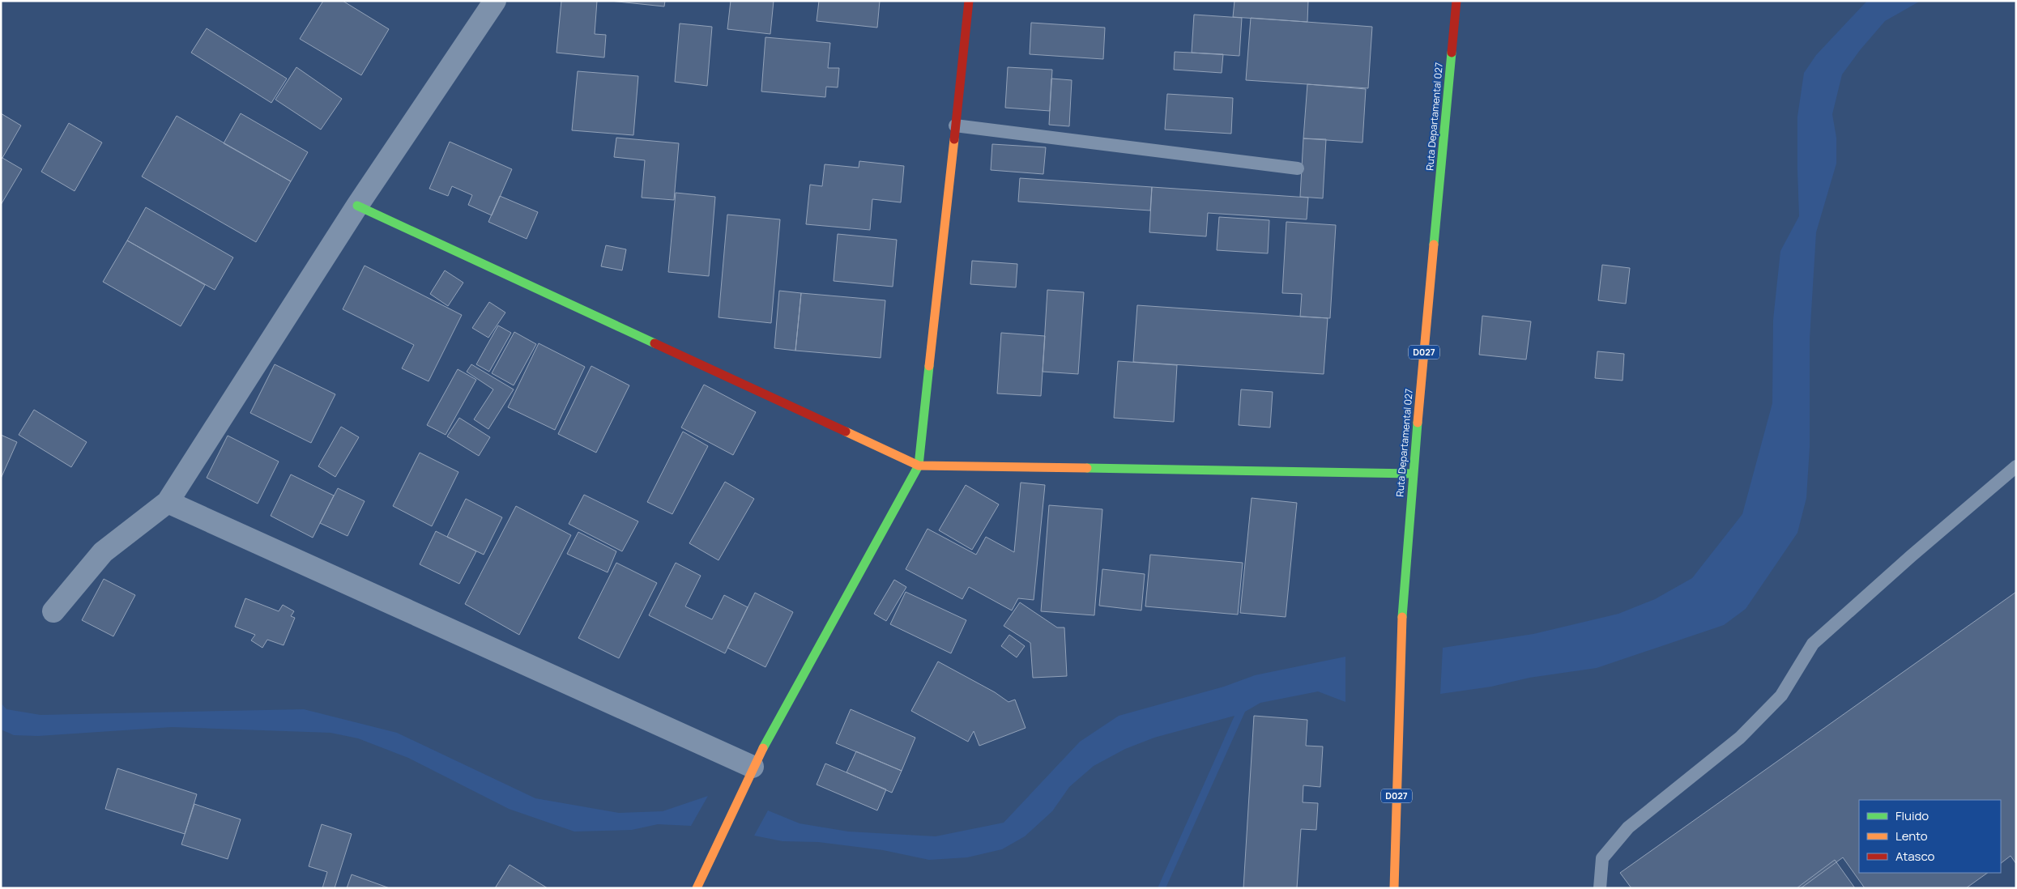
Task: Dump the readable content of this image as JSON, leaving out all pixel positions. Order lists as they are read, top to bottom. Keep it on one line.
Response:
{"streets":{"street":["Ruta Departamental 027","D027"]},"legend":["Fluido","Lento","Atasco"]}
